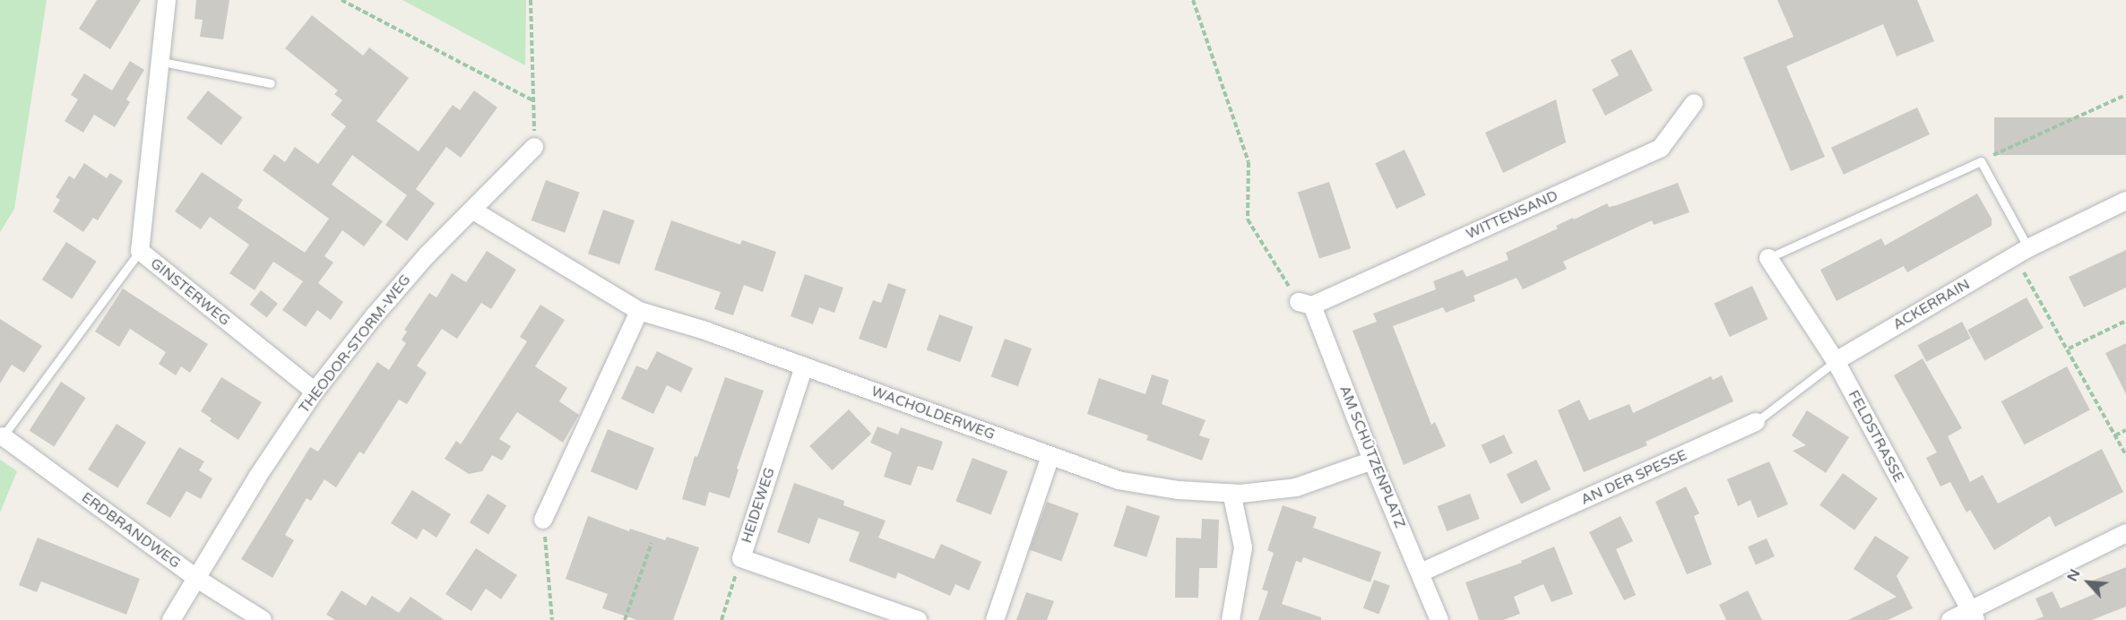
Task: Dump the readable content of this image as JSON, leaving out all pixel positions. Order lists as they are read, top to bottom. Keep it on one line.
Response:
{"streets":{"street":["WITTENSAND","GINSTERWEG","ACKERRAIN","THEODOR-STORM-WEG","WACHOLDERWEG","FELDSTRASSE","AM SCHÜTZENPLATZ","AN DER SPESSE","HEIDEWEG","ERDBRANDWEG"]},"crossings":[["WITTENSAND","AM SCHÜTZENPLATZ"],["GINSTERWEG","THEODOR-STORM-WEG"],["ACKERRAIN","FELDSTRASSE"],["ACKERRAIN","AN DER SPESSE"],["THEODOR-STORM-WEG","WACHOLDERWEG"],["THEODOR-STORM-WEG","ERDBRANDWEG"],["WACHOLDERWEG","AM SCHÜTZENPLATZ"],["WACHOLDERWEG","HEIDEWEG"],["FELDSTRASSE","AN DER SPESSE"],["AM SCHÜTZENPLATZ","AN DER SPESSE"]],"north":"top left"}
